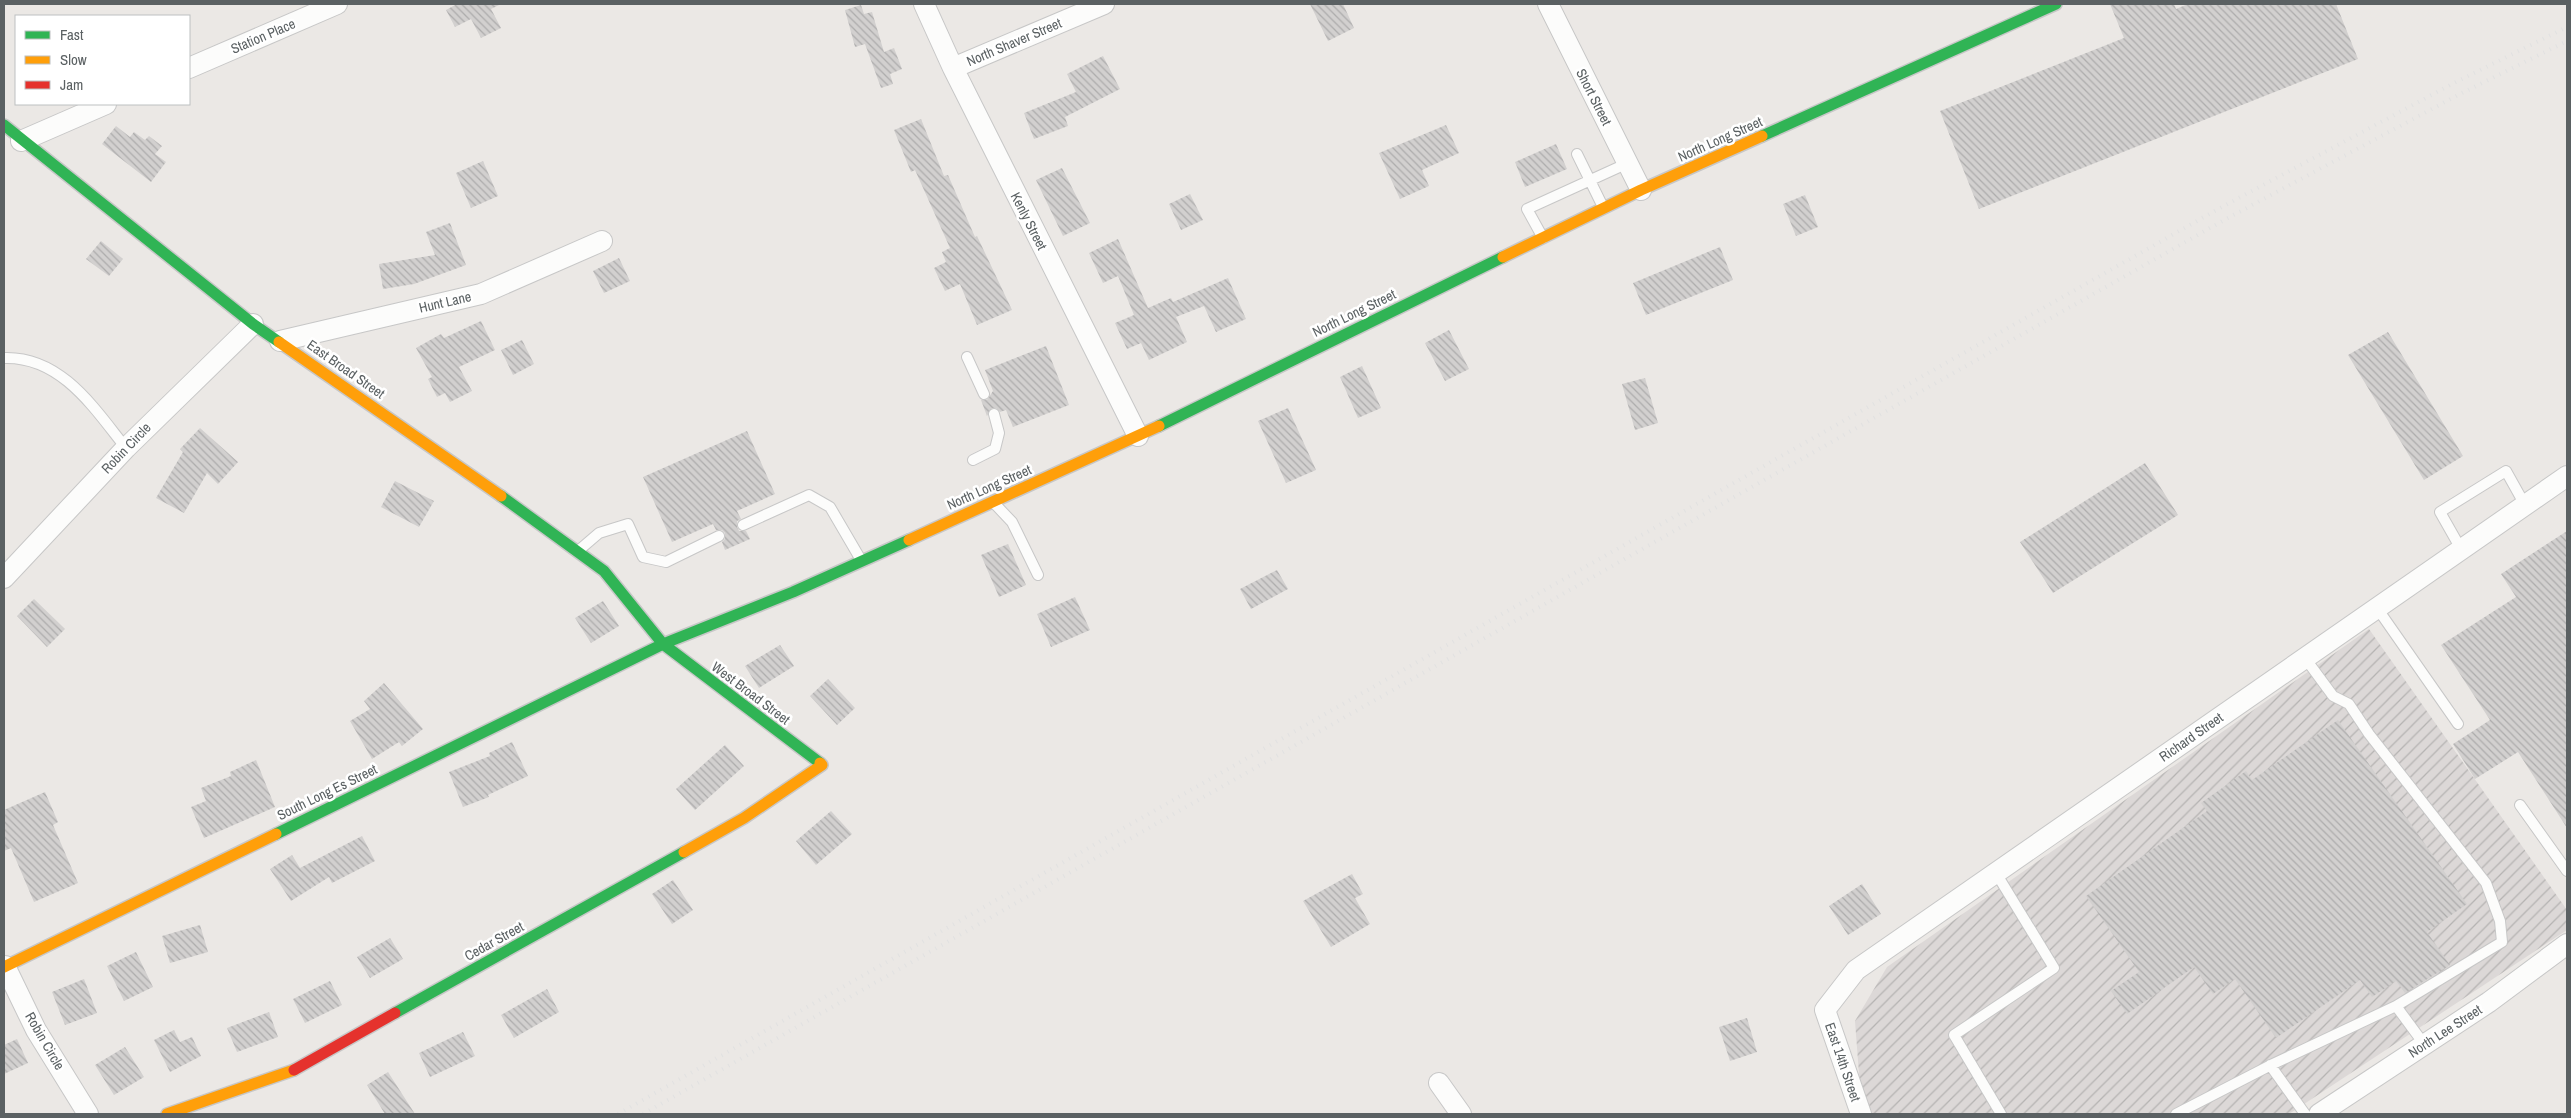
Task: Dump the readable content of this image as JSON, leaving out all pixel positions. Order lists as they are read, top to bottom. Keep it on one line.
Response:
{"streets":{"street":["Station Place","North Shaver Street","Short Street","North Long Street","Kenly Street","Hunt Lane","East Broad Street","Robin Circle","West Broad Street","Richard Street","South Long Es Street","Cedar Street","North Lee Street","East 14th Street"]},"crossings":[["North Shaver Street","Kenly Street"],["Short Street","North Long Street"],["North Long Street","Kenly Street"],["North Long Street","East Broad Street"],["North Long Street","West Broad Street"],["North Long Street","South Long Es Street"],["Hunt Lane","East Broad Street"],["East Broad Street","Robin Circle"],["East Broad Street","West Broad Street"],["East Broad Street","South Long Es Street"],["Robin Circle","South Long Es Street"],["West Broad Street","South Long Es Street"],["West Broad Street","Cedar Street"],["Richard Street","East 14th Street"]],"legend":["Fast","Slow","Jam"]}
